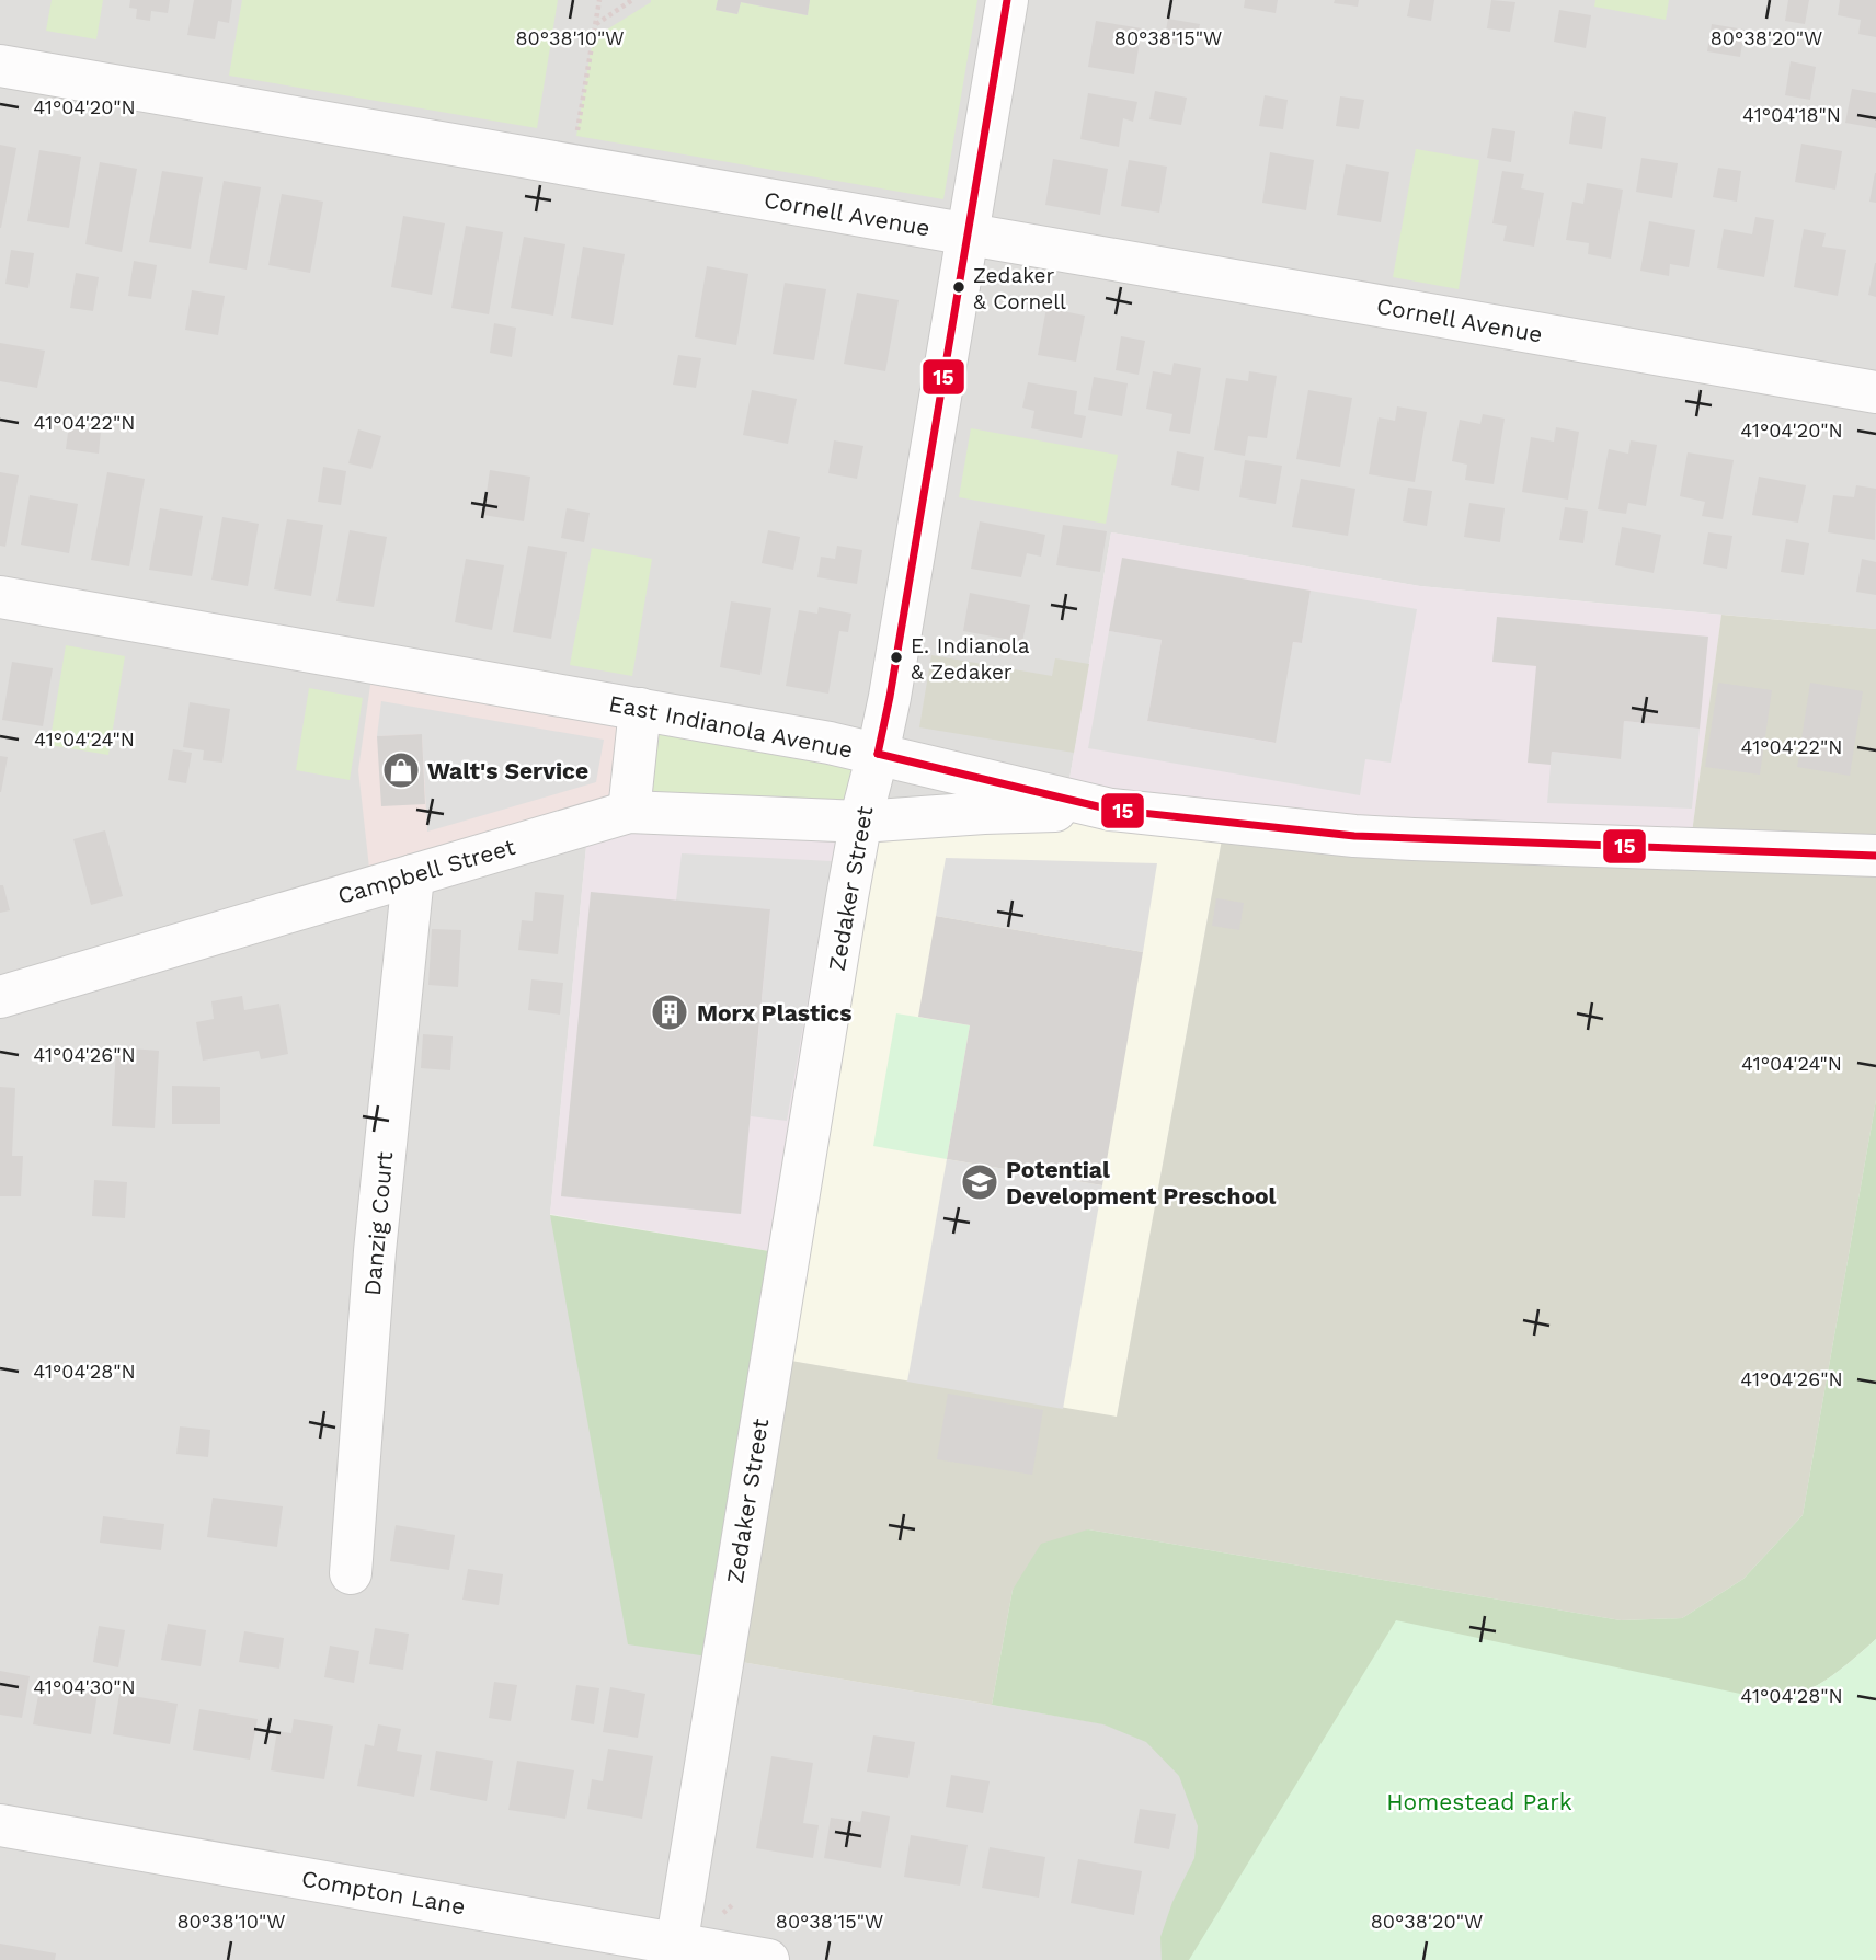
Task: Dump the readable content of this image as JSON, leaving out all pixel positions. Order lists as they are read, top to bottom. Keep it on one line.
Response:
{"streets":{"street":["Cornell Avenue","East Indianola Avenue","Campbell Street","Zedaker Street","Danzig Court","Compton Lane"]},"crossings":[["Cornell Avenue","Zedaker Street"],["East Indianola Avenue","Campbell Street"],["East Indianola Avenue","Zedaker Street"],["Campbell Street","Zedaker Street"],["Campbell Street","Danzig Court"],["Zedaker Street","Compton Lane"]],"parks":["Homestead Park"],"places":{"other":["Zedaker & Cornell","E. Indianola & Zedaker"],"shop":["Walt's Service"],"building":["Morx Plastics"],"school or university":["Potential Development Preschool"]},"lines":["transit line 15"],"coordinates":["80°38'10\"W","80°38'15\"W","80°38'20\"W","41°04'20\"N","41°04'18\"N","41°04'22\"N","41°04'24\"N","41°04'26\"N","41°04'28\"N","41°04'30\"N"]}
